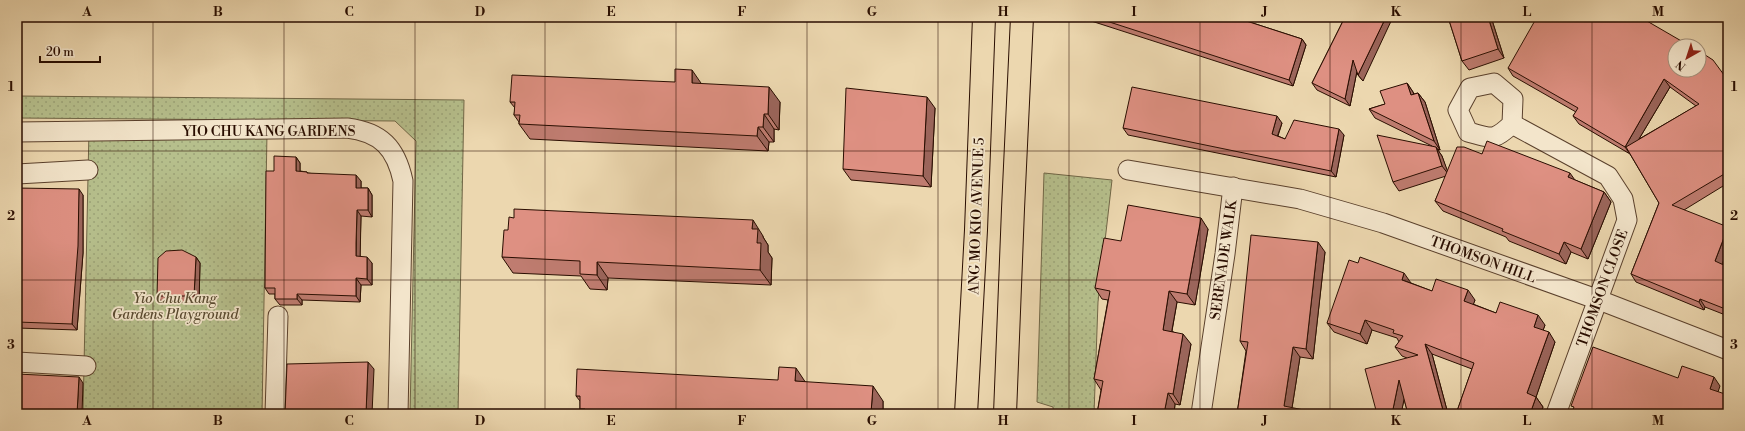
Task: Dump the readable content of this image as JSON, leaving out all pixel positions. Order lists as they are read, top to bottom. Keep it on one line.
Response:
{"streets":{"main road":["ANG MO KIO AVENUE 5"],"street":["YIO CHU KANG GARDENS","THOMSON HILL","SERENADE WALK","THOMSON CLOSE"]},"crossings":[["THOMSON HILL","SERENADE WALK"],["THOMSON HILL","THOMSON CLOSE"]],"parks":["Yio Chu Kang Gardens Playground"],"scale_bar":"20 m","north":"bottom left","grid":{"columns":["A","B","C","D","E","F","G","H","I","J","K","L","M"],"rows":["1","2","3"]}}
